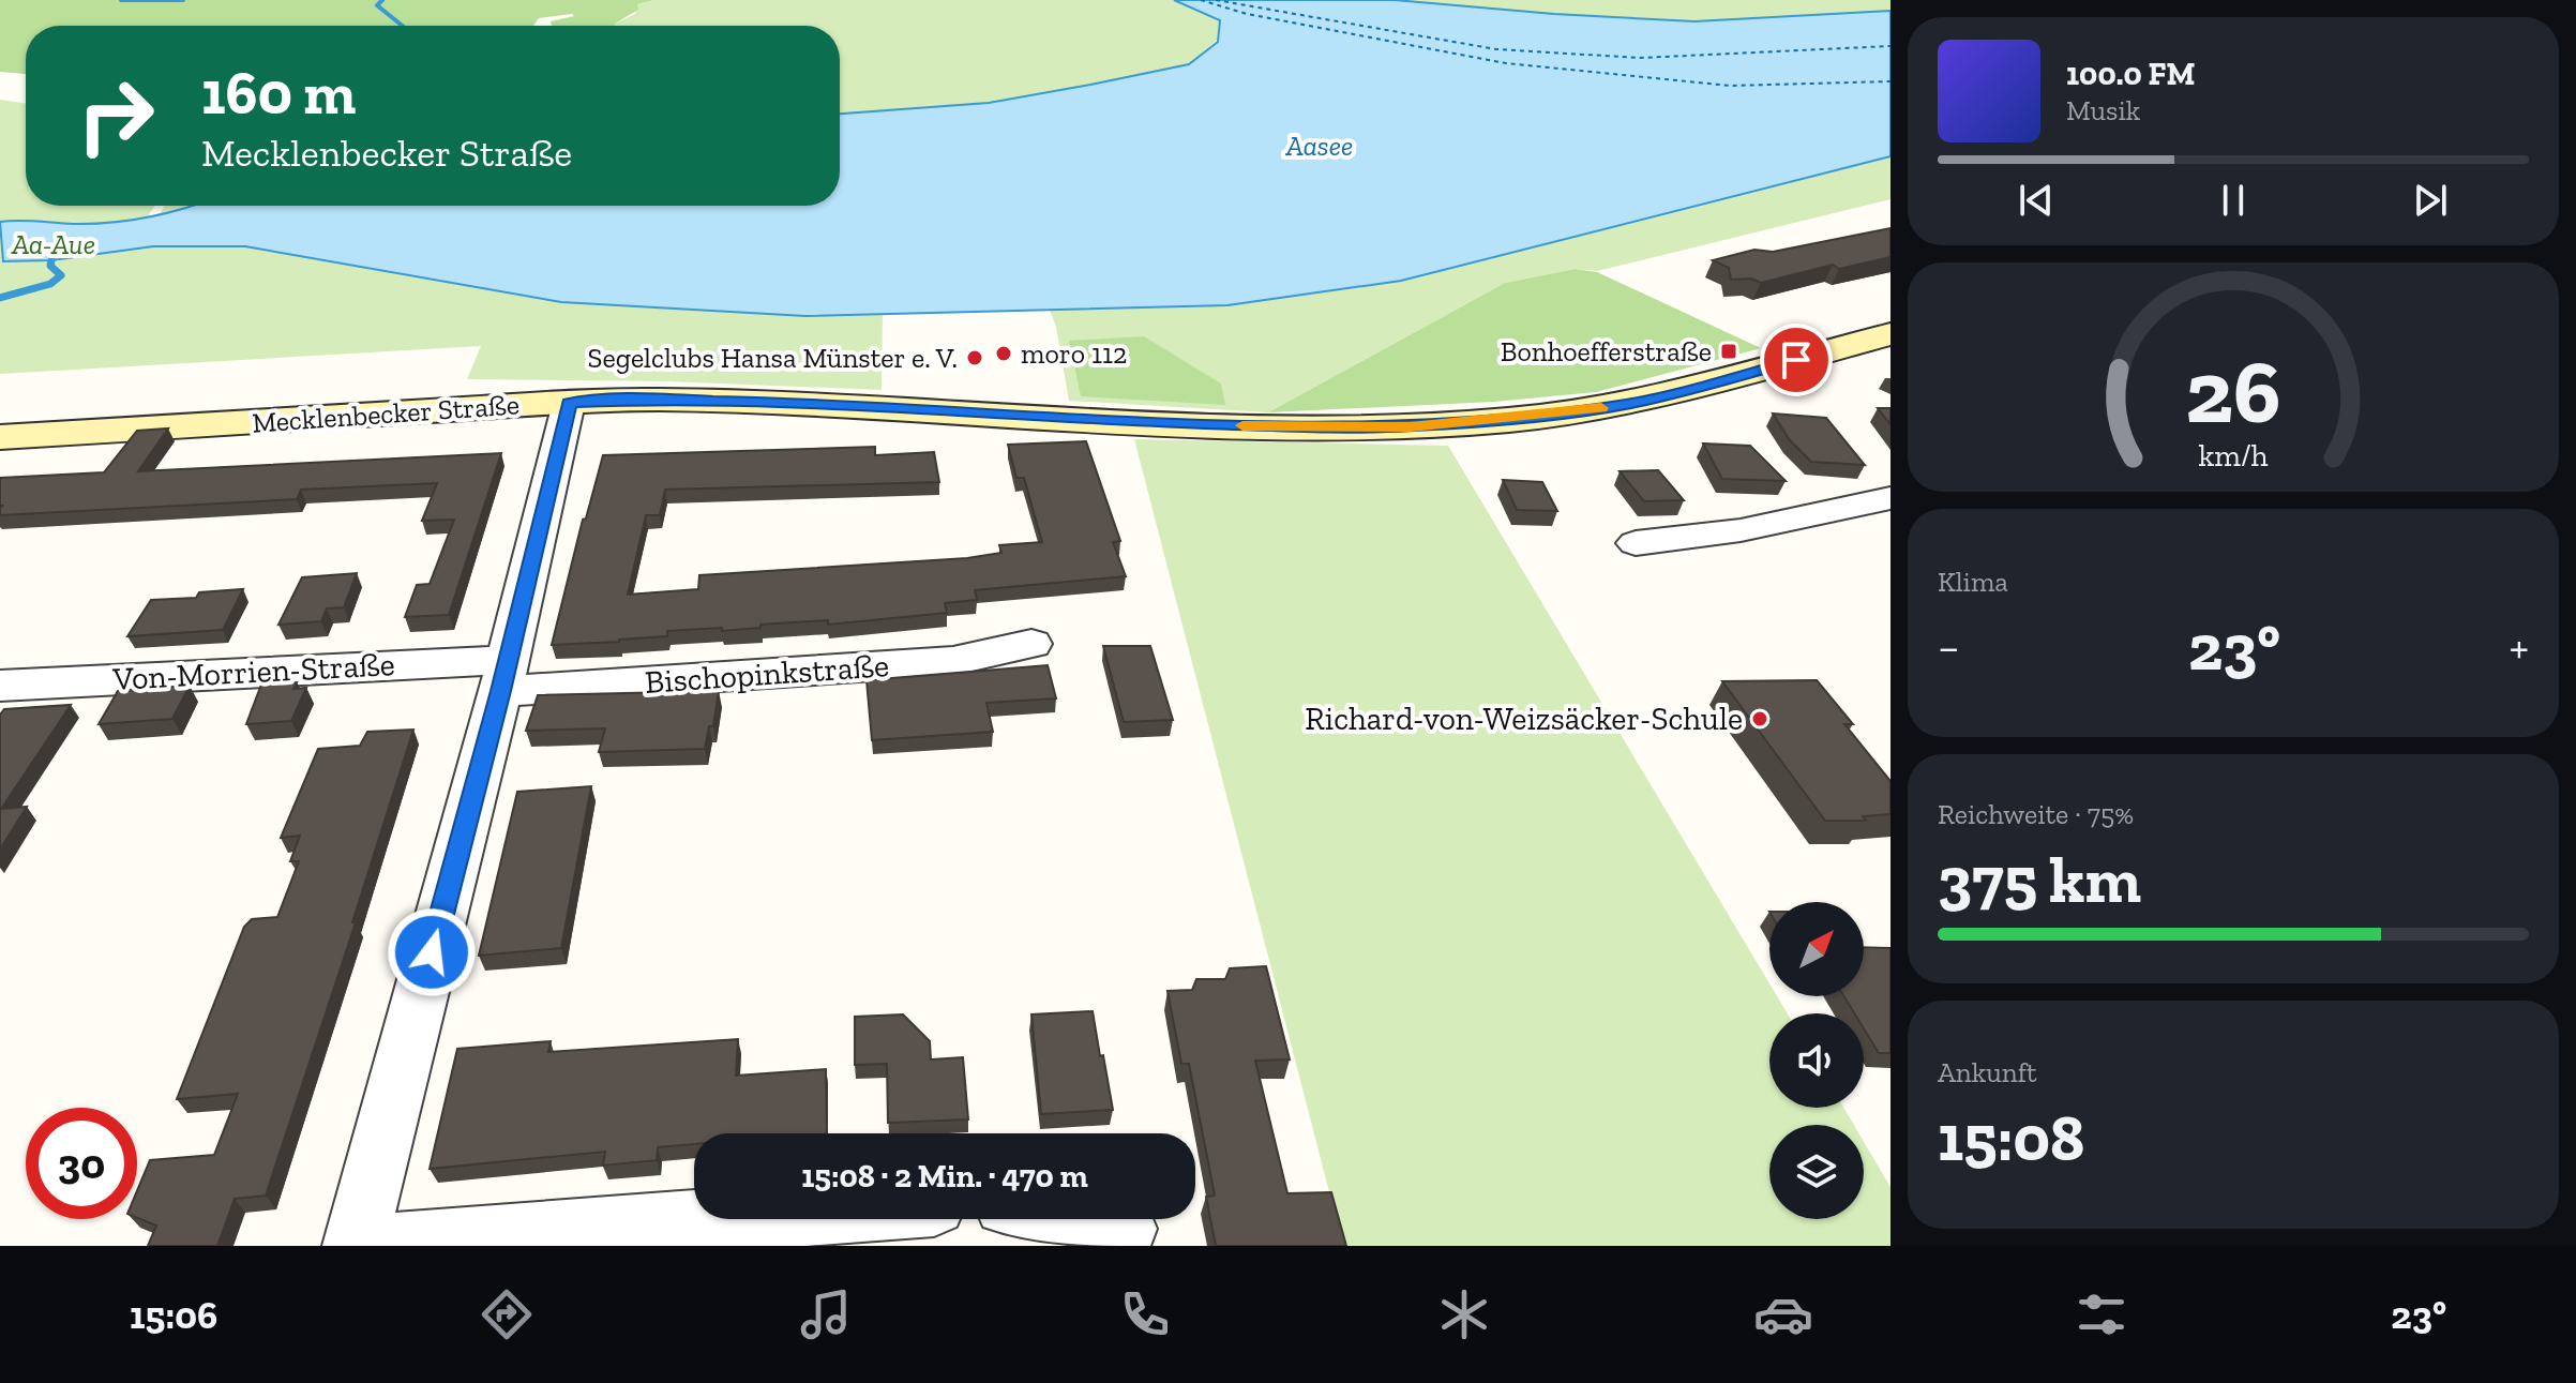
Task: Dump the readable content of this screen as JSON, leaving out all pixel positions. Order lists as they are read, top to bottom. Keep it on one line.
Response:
{"streets":{"street":["Mecklenbecker Straße","Von-Morrien-Straße","Bischopinkstraße"]},"crossings":[["Von-Morrien-Straße","Bischopinkstraße"]],"water":["Aasee"],"parks":["Aa-Aue"],"places":{"transit":["Bonhoefferstraße"],"other":["moro 112","Segelclubs Hansa Münster e. V.","Richard-von-Weizsäcker-Schule"]},"north":"top right","page":{"turn":["160 m","Mecklenbecker Straße"],"song":["100.0 FM","Musik"],"tile":["Klima",["Reichweite · 75%","375 km"],["Ankunft","15:08"]],"heat":["−","23°","+"],"limit":"30","trip":"15:08 · 2 Min. · 470 m","tabs":["15:06","23°"],"gauge":["26","km/h"]}}
